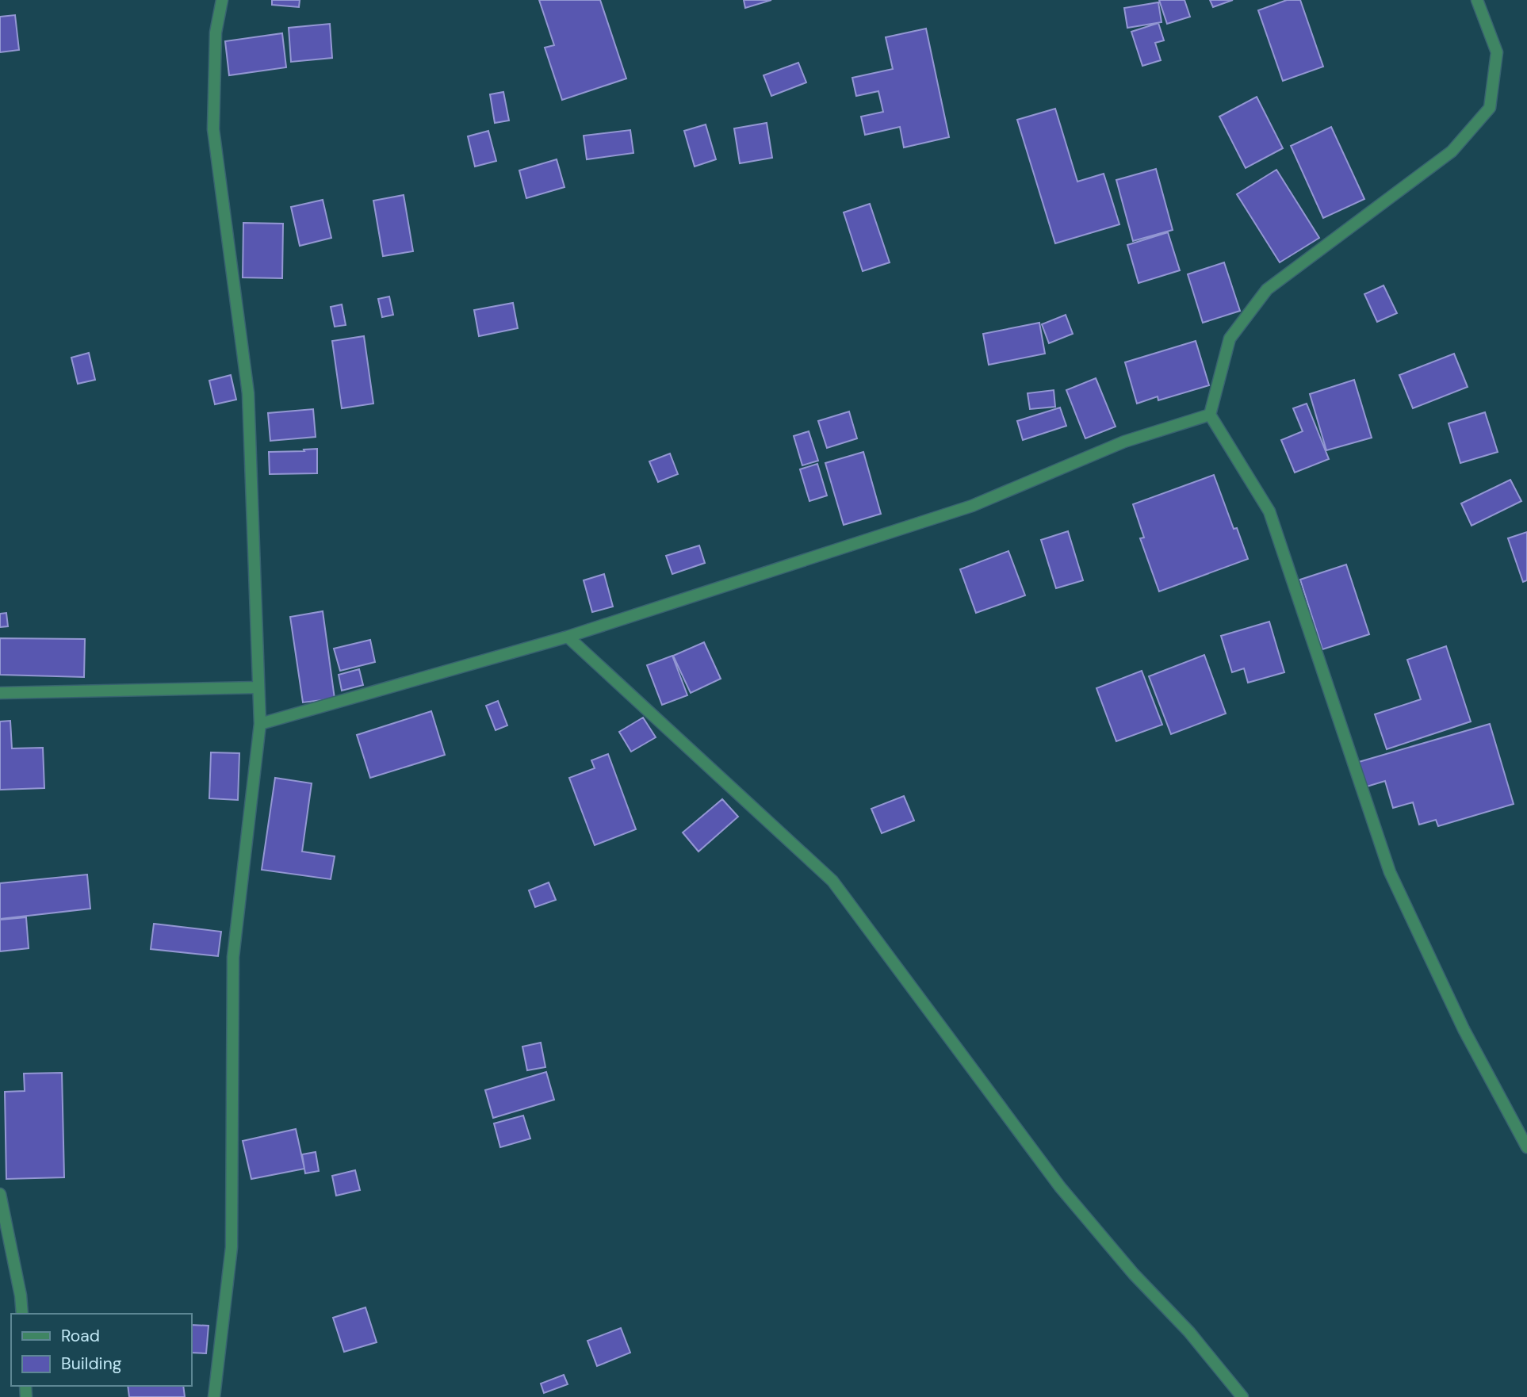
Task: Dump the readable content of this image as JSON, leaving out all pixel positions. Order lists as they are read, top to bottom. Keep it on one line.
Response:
{"legend":["Road","Building"]}
